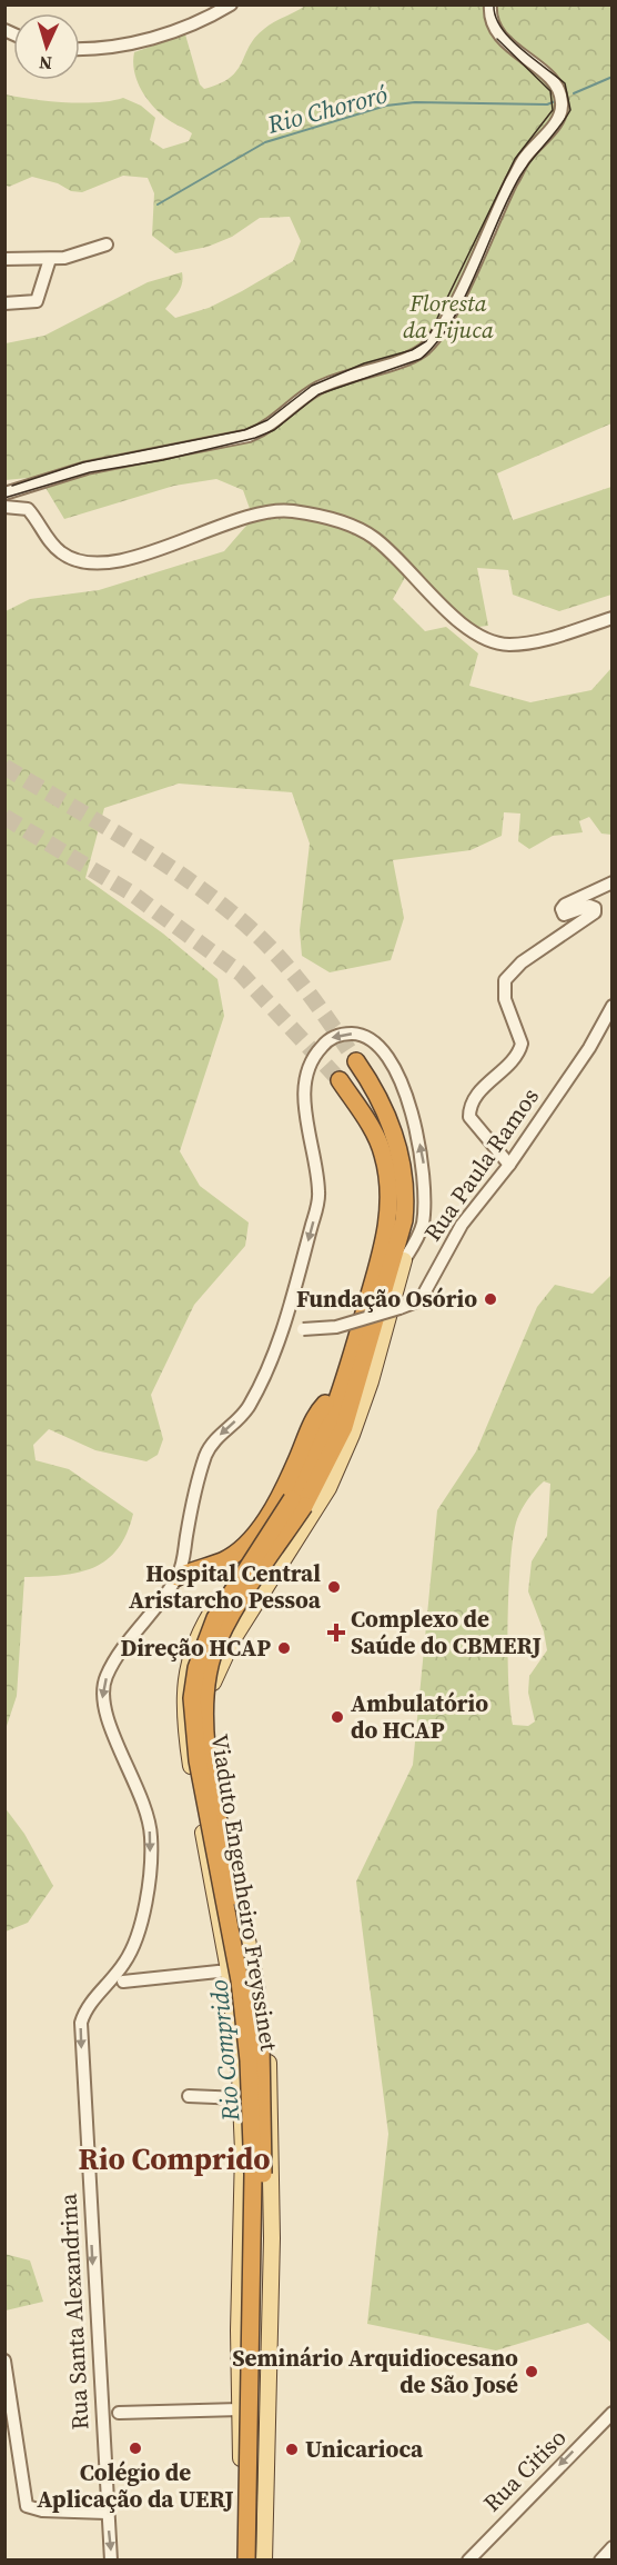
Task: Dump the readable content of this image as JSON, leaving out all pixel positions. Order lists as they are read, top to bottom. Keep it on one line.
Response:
{"streets":{"highway":["Viaduto Engenheiro Freyssinet"],"street":["Rua Paula Ramos","Rua Santa Alexandrina","Rua Citiso"]},"crossings":[["Rua Paula Ramos","Rua Santa Alexandrina"]],"one_way":["Rua Citiso"],"districts":["Rio Comprido"],"water":["Rio Chororó","Rio Comprido"],"parks":["Floresta da Tijuca"],"places":{"other":["Fundação Osório","Hospital Central Aristarcho Pessoa","Direção HCAP","Ambulatório do HCAP","Seminário Arquidiocesano de São José","Colégio de Aplicação da UERJ","Unicarioca"],"health":["Complexo de Saúde do CBMERJ"]},"north":"bottom"}
